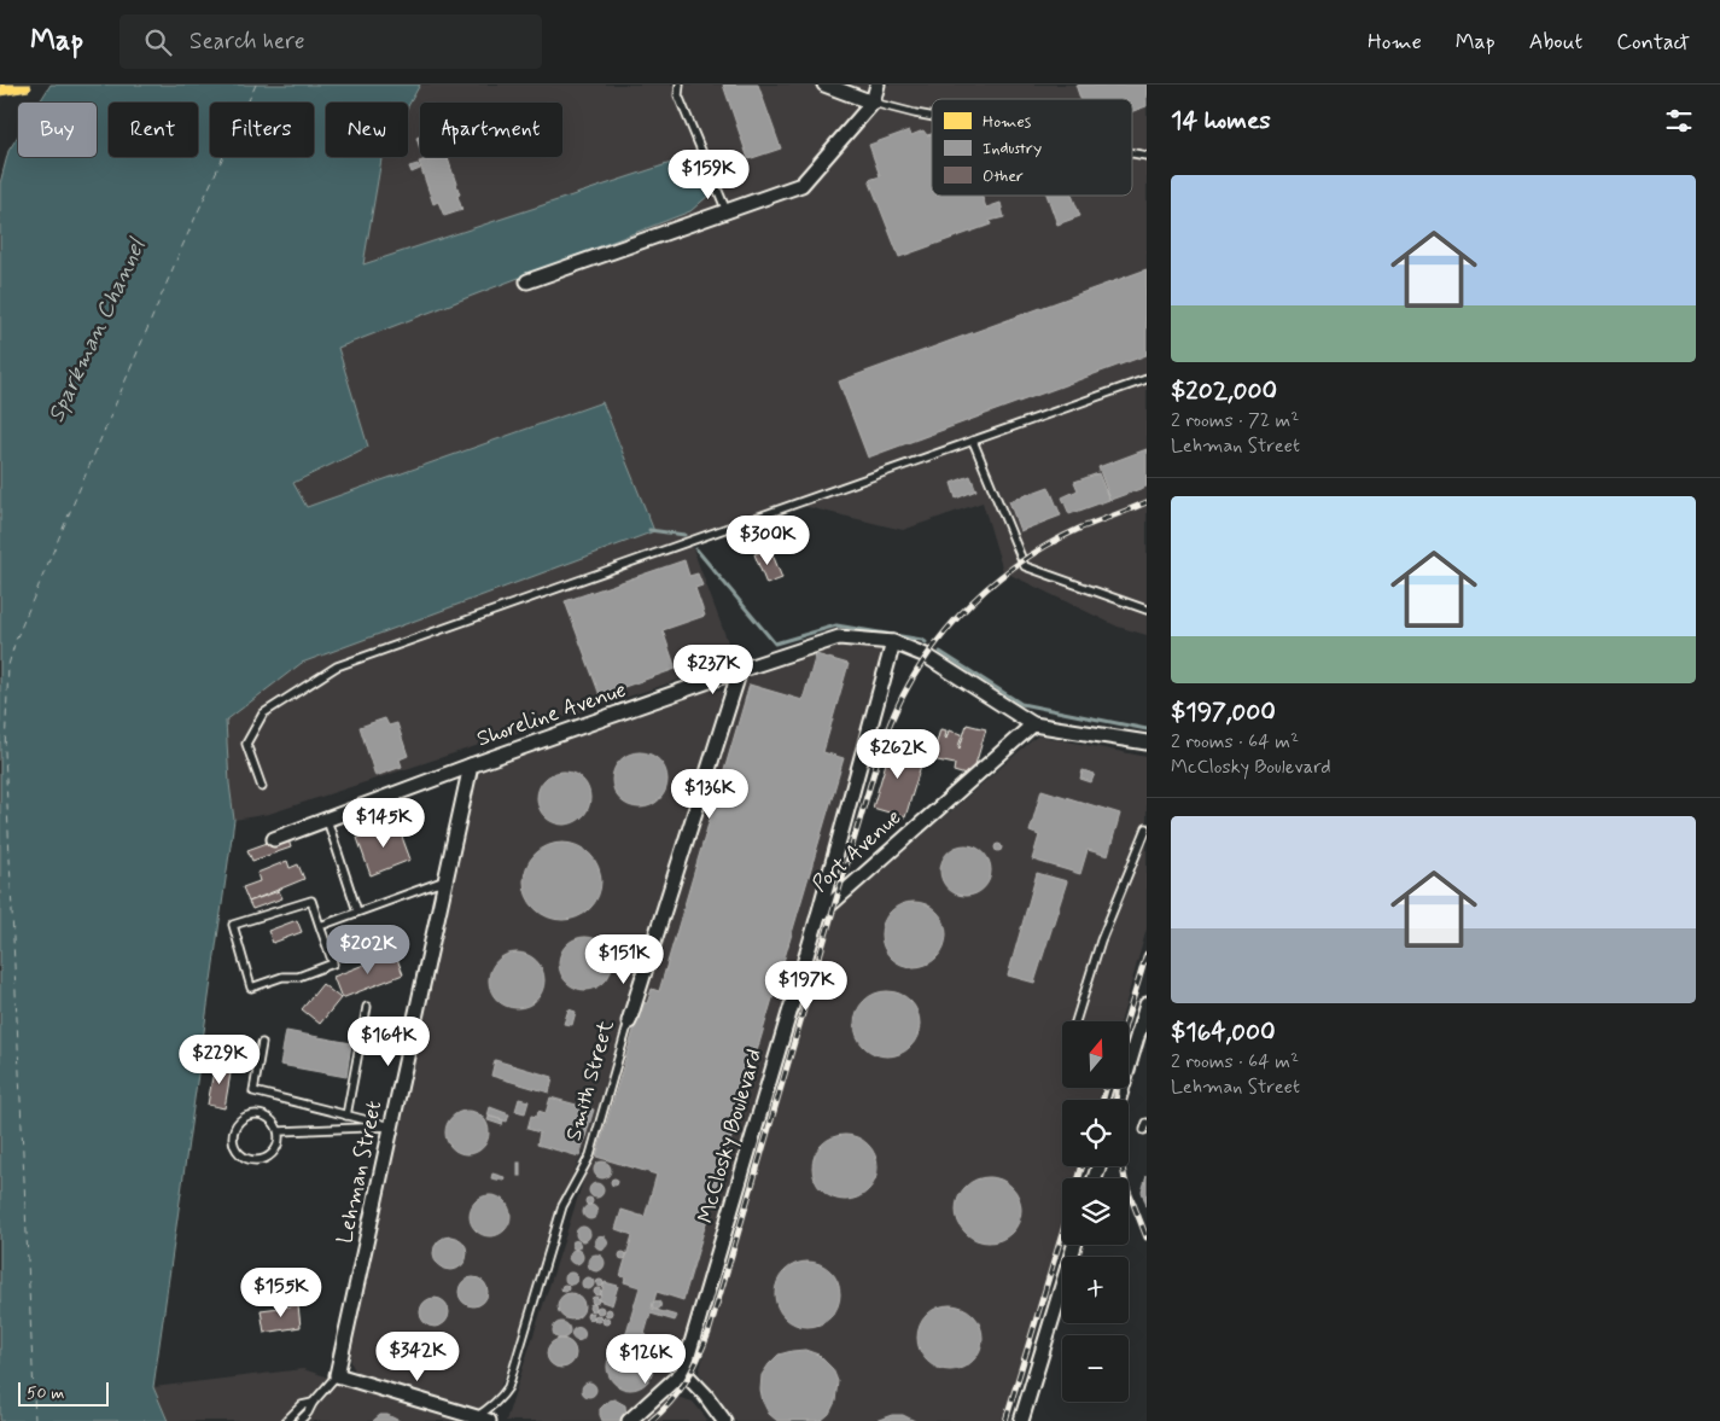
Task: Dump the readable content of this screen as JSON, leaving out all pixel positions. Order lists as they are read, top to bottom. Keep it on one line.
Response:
{"streets":{"street":["Shoreline Avenue","Port Avenue","Smith Street","McClosky Boulevard","Lehman Street"]},"crossings":[["Shoreline Avenue","Port Avenue"],["Shoreline Avenue","Smith Street"],["Shoreline Avenue","McClosky Boulevard"],["Shoreline Avenue","Lehman Street"],["Port Avenue","McClosky Boulevard"]],"water":["Sparkman Channel"],"legend":["Homes","Industry","Other"],"scale_bar":"50 m","north":"top","page":{"header":"Map","search":"Search here","nav":["Home","Map","About","Contact"],"heading":"14 homes","chip":["Buy","Rent","Filters","New","Apartment"],"price":["$159K","$300K","$237K","$262K","$136K","$145K","$202K","$151K","$197K","$164K","$229K","$155K","$342K","$126K"],"list":[{"name":"$202,000","note":"2 rooms · 72 m² · Lehman Street"},{"name":"$197,000","note":"2 rooms · 64 m² · McClosky Boulevard"},{"name":"$164,000","note":"2 rooms · 64 m² · Lehman Street"}],"map_buttons":["+","−"],"scale":"50 m"}}
